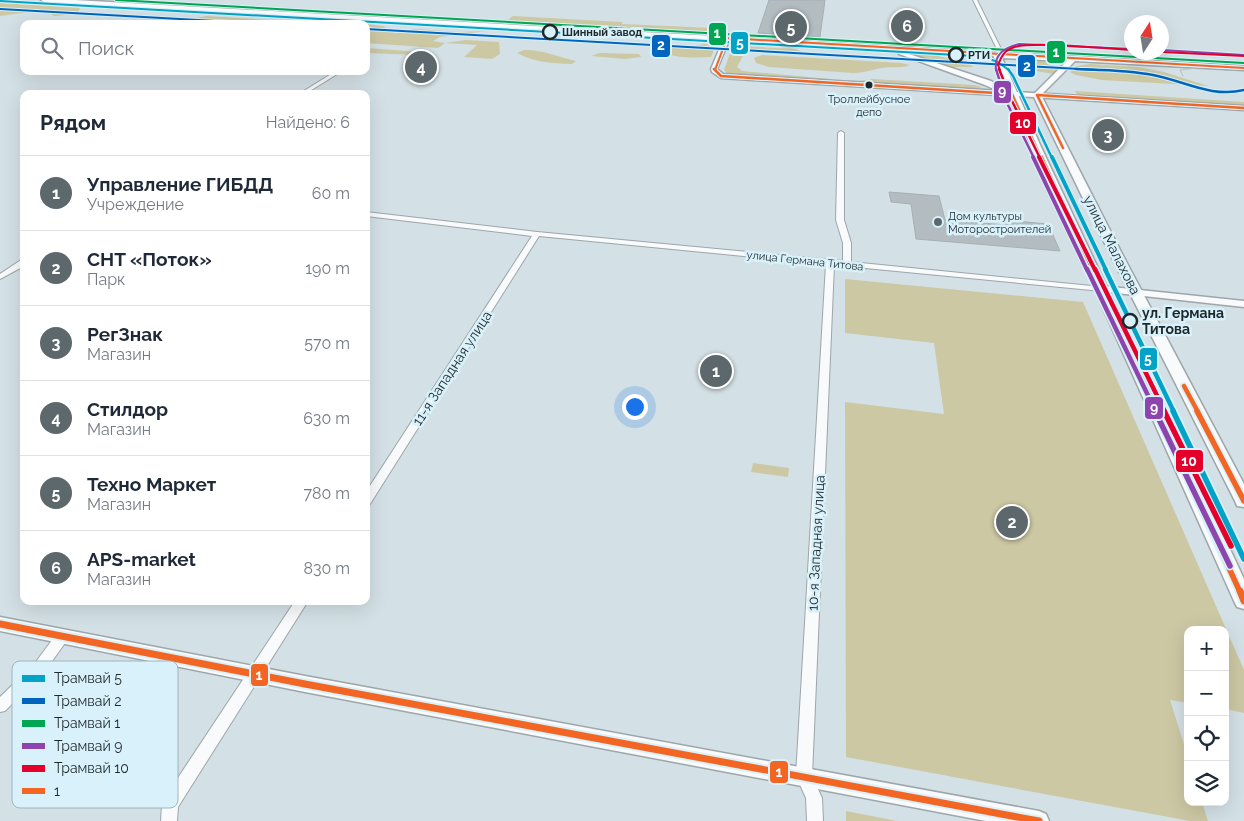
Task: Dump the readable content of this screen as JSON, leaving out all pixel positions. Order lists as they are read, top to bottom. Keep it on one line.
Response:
{"streets":{"main road":["улица Малахова"],"street":["улица Германа Титова","11-я Западная улица","10-я Западная улица"]},"crossings":[["улица Малахова","улица Германа Титова"],["улица Германа Титова","11-я Западная улица"],["улица Германа Титова","10-я Западная улица"]],"places":["Шинный завод","РТИ","Троллейбусное депо","Дом культуры Моторостроителей","ул. Германа Титова"],"lines":["tram line 1","tram line 5","tram line 2","transit line 1","tram line 9","tram line 10"],"legend":["Трамвай 5","Трамвай 2","Трамвай 1","Трамвай 9","Трамвай 10","1"],"north":"top","page":{"pins":["6","5","4","3","1","2"],"search":"Поиск","heading":["Рядом","Найдено: 6"],"list":[{"mark":"1","name":"Управление ГИБДД","note":"Учреждение","value":"60 m"},{"mark":"2","name":"СНТ «Поток»","note":"Парк","value":"190 m"},{"mark":"3","name":"РегЗнак","note":"Магазин","value":"570 m"},{"mark":"4","name":"Стилдор","note":"Магазин","value":"630 m"},{"mark":"5","name":"Техно Маркет","note":"Магазин","value":"780 m"},{"mark":"6","name":"АPS-market","note":"Магазин","value":"830 m"}],"map_buttons":["+","−"]}}
